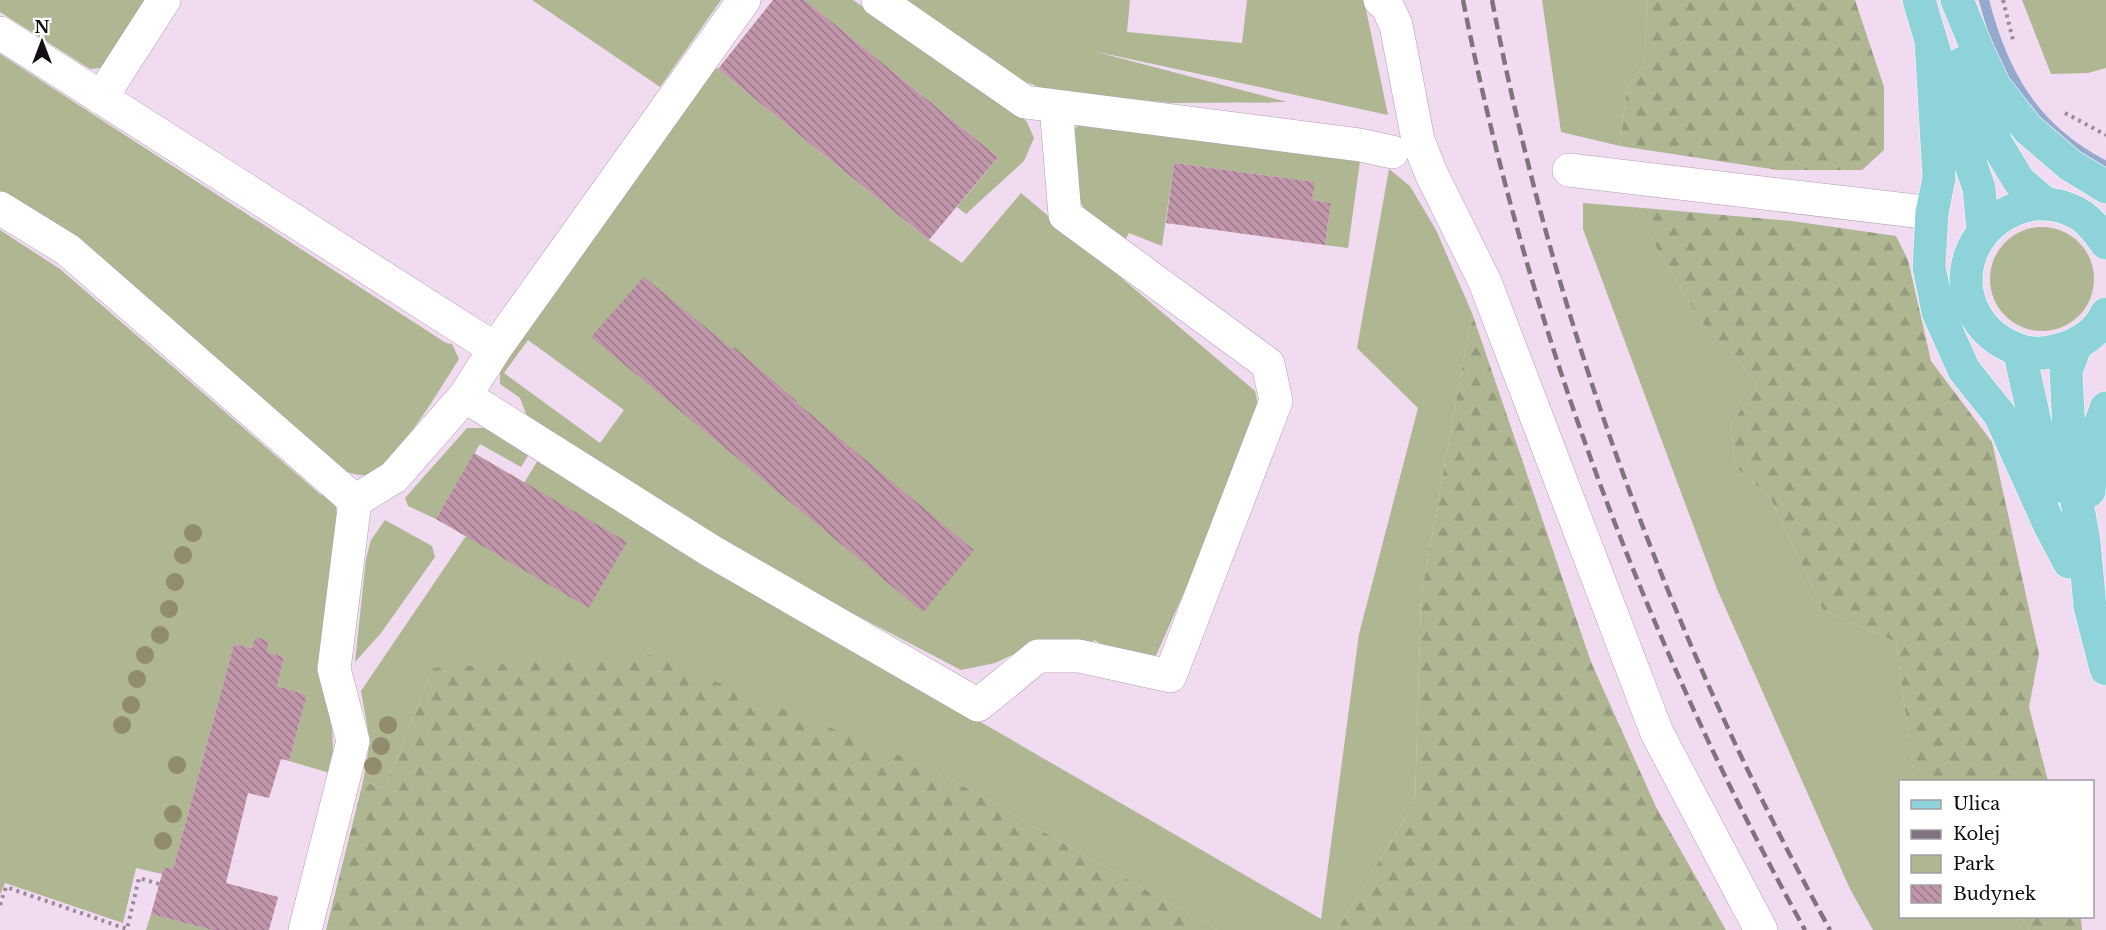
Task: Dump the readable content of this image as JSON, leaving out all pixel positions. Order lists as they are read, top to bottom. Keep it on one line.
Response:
{"legend":["Ulica","Kolej","Park","Budynek"],"north":"top"}
